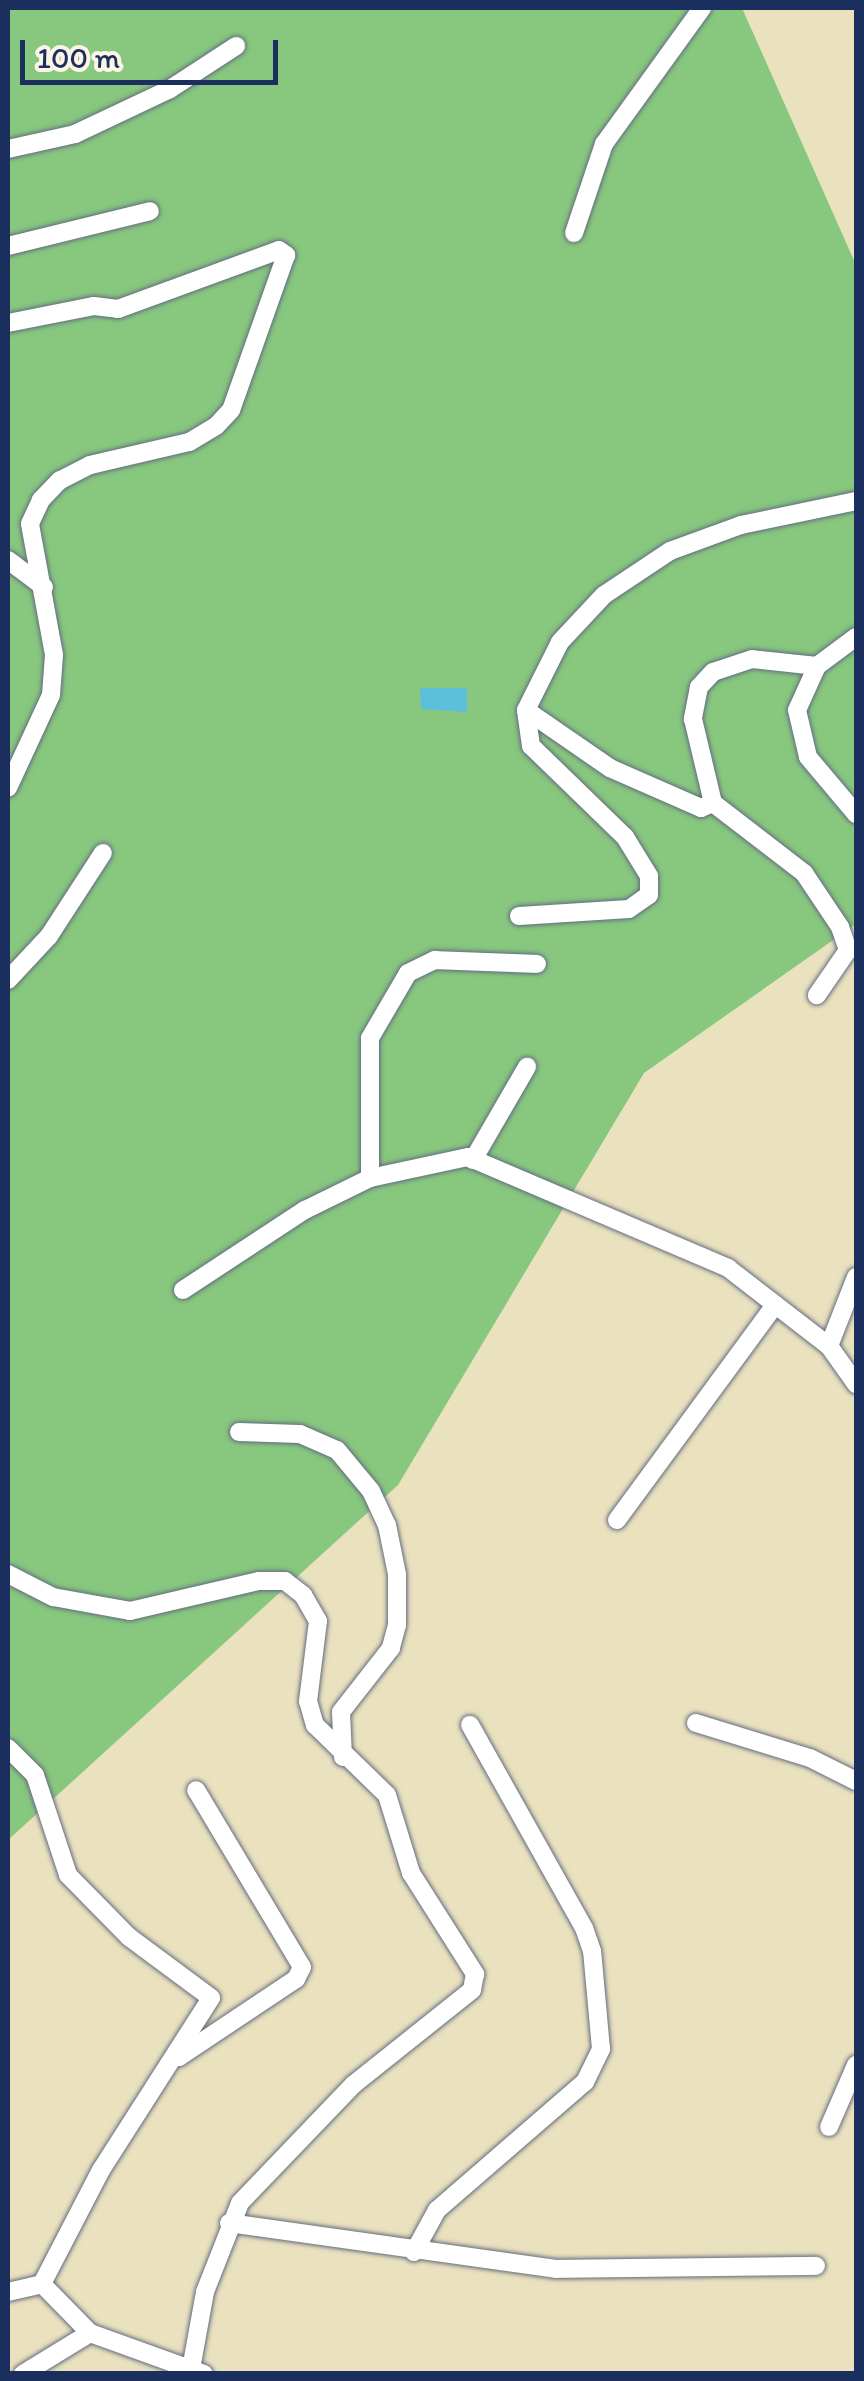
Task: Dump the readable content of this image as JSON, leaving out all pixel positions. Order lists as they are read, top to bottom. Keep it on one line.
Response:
{"scale_bar":"100 m"}
